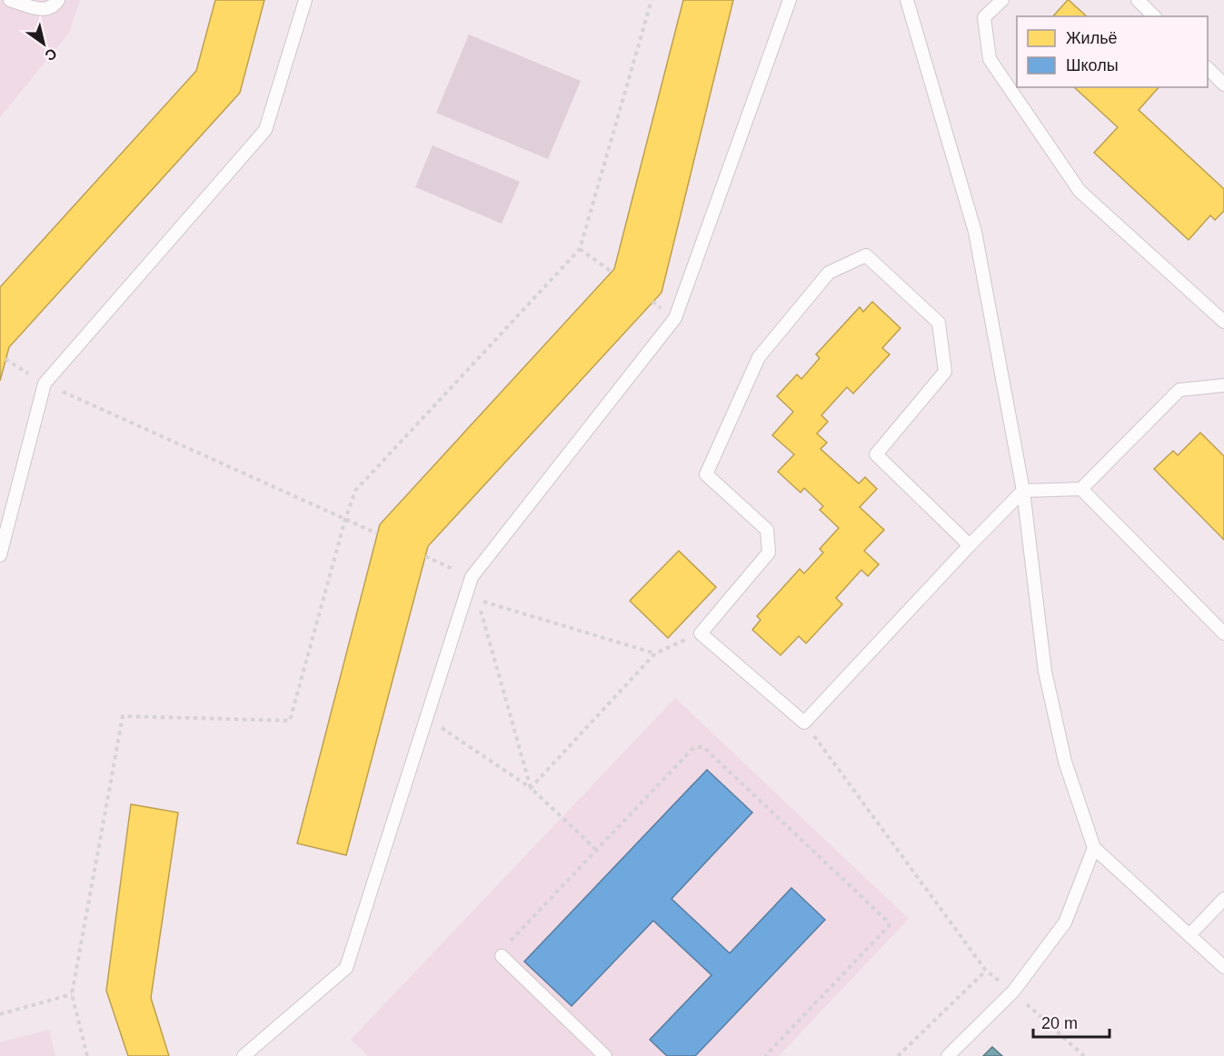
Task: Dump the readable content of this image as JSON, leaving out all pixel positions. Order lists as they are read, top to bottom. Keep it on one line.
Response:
{"legend":["Жильё","Школы"],"scale_bar":"20 m","north":"bottom right"}
